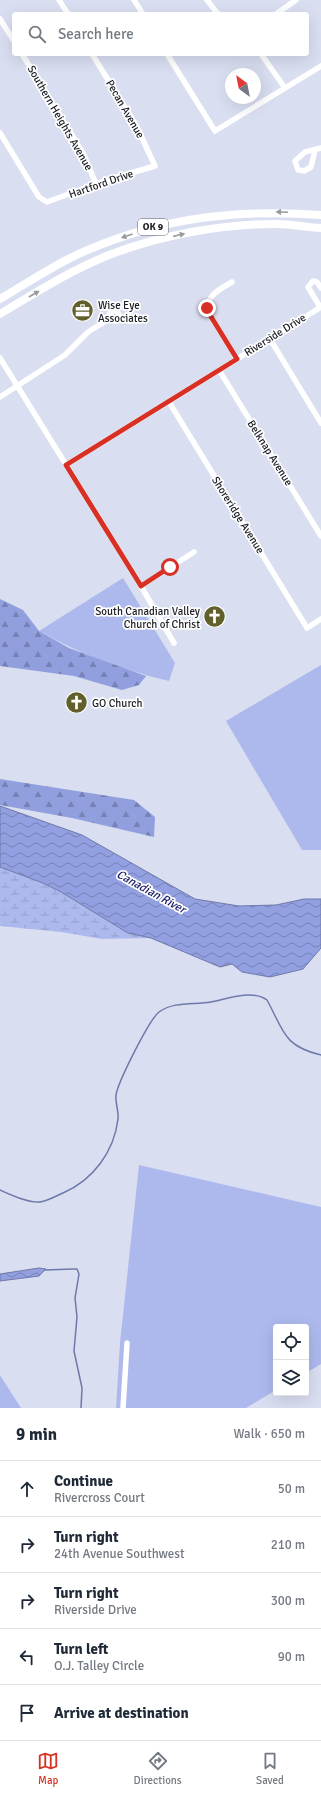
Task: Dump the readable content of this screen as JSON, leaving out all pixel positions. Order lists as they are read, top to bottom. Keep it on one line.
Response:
{"streets":{"highway":["OK 9"],"street":["Pecan Avenue","Southern Heights Avenue","Hartford Drive","Riverside Drive","Belknap Avenue","Shoreridge Avenue"]},"crossings":[["Pecan Avenue","Hartford Drive"],["Southern Heights Avenue","Hartford Drive"],["Riverside Drive","Belknap Avenue"],["Riverside Drive","Shoreridge Avenue"]],"water":["Canadian River"],"places":{"office":["Wise Eye Associates"],"church":["South Canadian Valley Church of Christ","GO Church"]},"north":"top left","page":{"search":"Search here","heading":["9 min","Walk · 650 m"],"list":[["Continue","Rivercross Court","50 m"],["Turn right","24th Avenue Southwest","210 m"],["Turn right","Riverside Drive","300 m"],["Turn left","O.J. Talley Circle","90 m"],"Arrive at destination"],"nav":["Map","Directions","Saved"]}}
